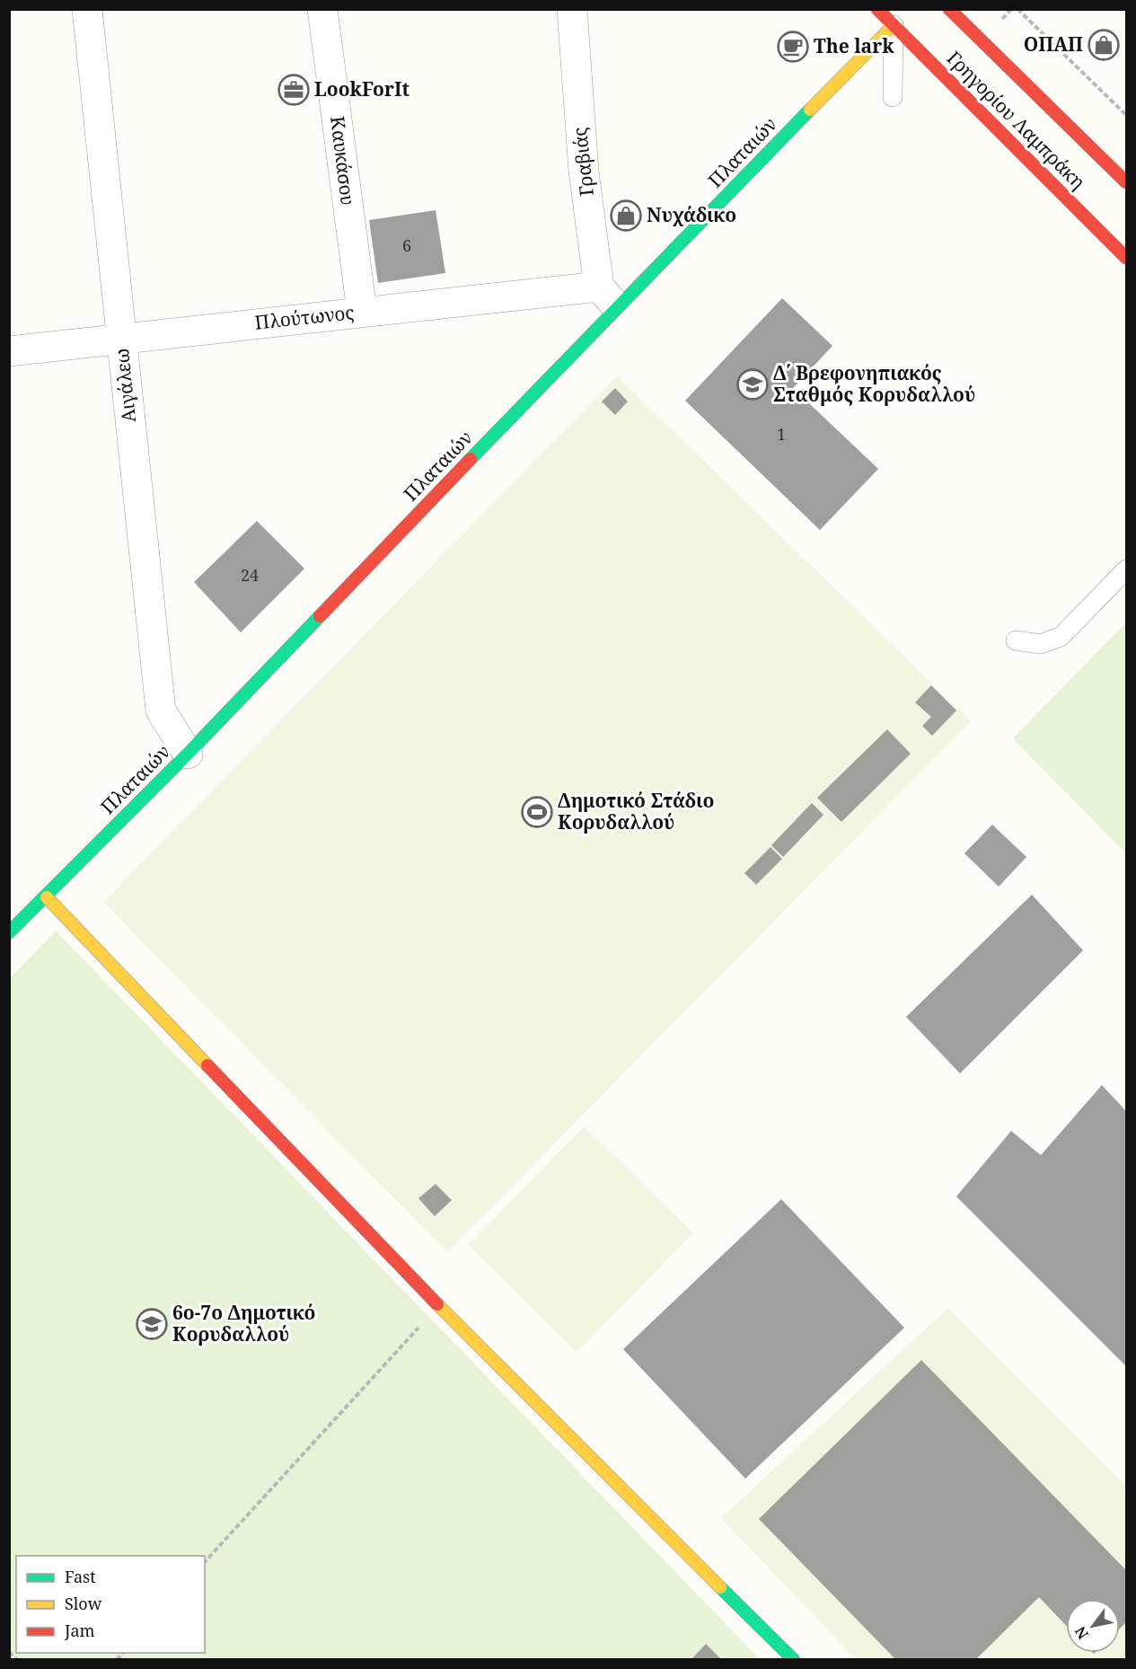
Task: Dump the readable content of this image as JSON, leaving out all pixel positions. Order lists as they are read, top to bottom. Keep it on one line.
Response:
{"streets":{"street":["Γρηγορίου Λαμπράκη","Πλαταιών","Καυκάσου","Γραβιάς","Πλούτωνος","Αιγάλεω"]},"crossings":[["Γρηγορίου Λαμπράκη","Πλαταιών"],["Πλαταιών","Γραβιάς"],["Πλαταιών","Πλούτωνος"],["Πλαταιών","Αιγάλεω"],["Καυκάσου","Πλούτωνος"],["Γραβιάς","Πλούτωνος"],["Πλούτωνος","Αιγάλεω"]],"places":{"shop":["ΟΠΑΠ","Νυχάδικο"],"cafe":["The lark"],"office":["LookForIt"],"school or university":["Δ΄ Βρεφονηπιακός Σταθμός Κορυδαλλού","6ο-7ο Δημοτικό Κορυδαλλού"],"sports":["Δημοτικό Στάδιο Κορυδαλλού"]},"house_numbers":["6","1","24"],"legend":["Fast","Slow","Jam"],"north":"bottom left"}
